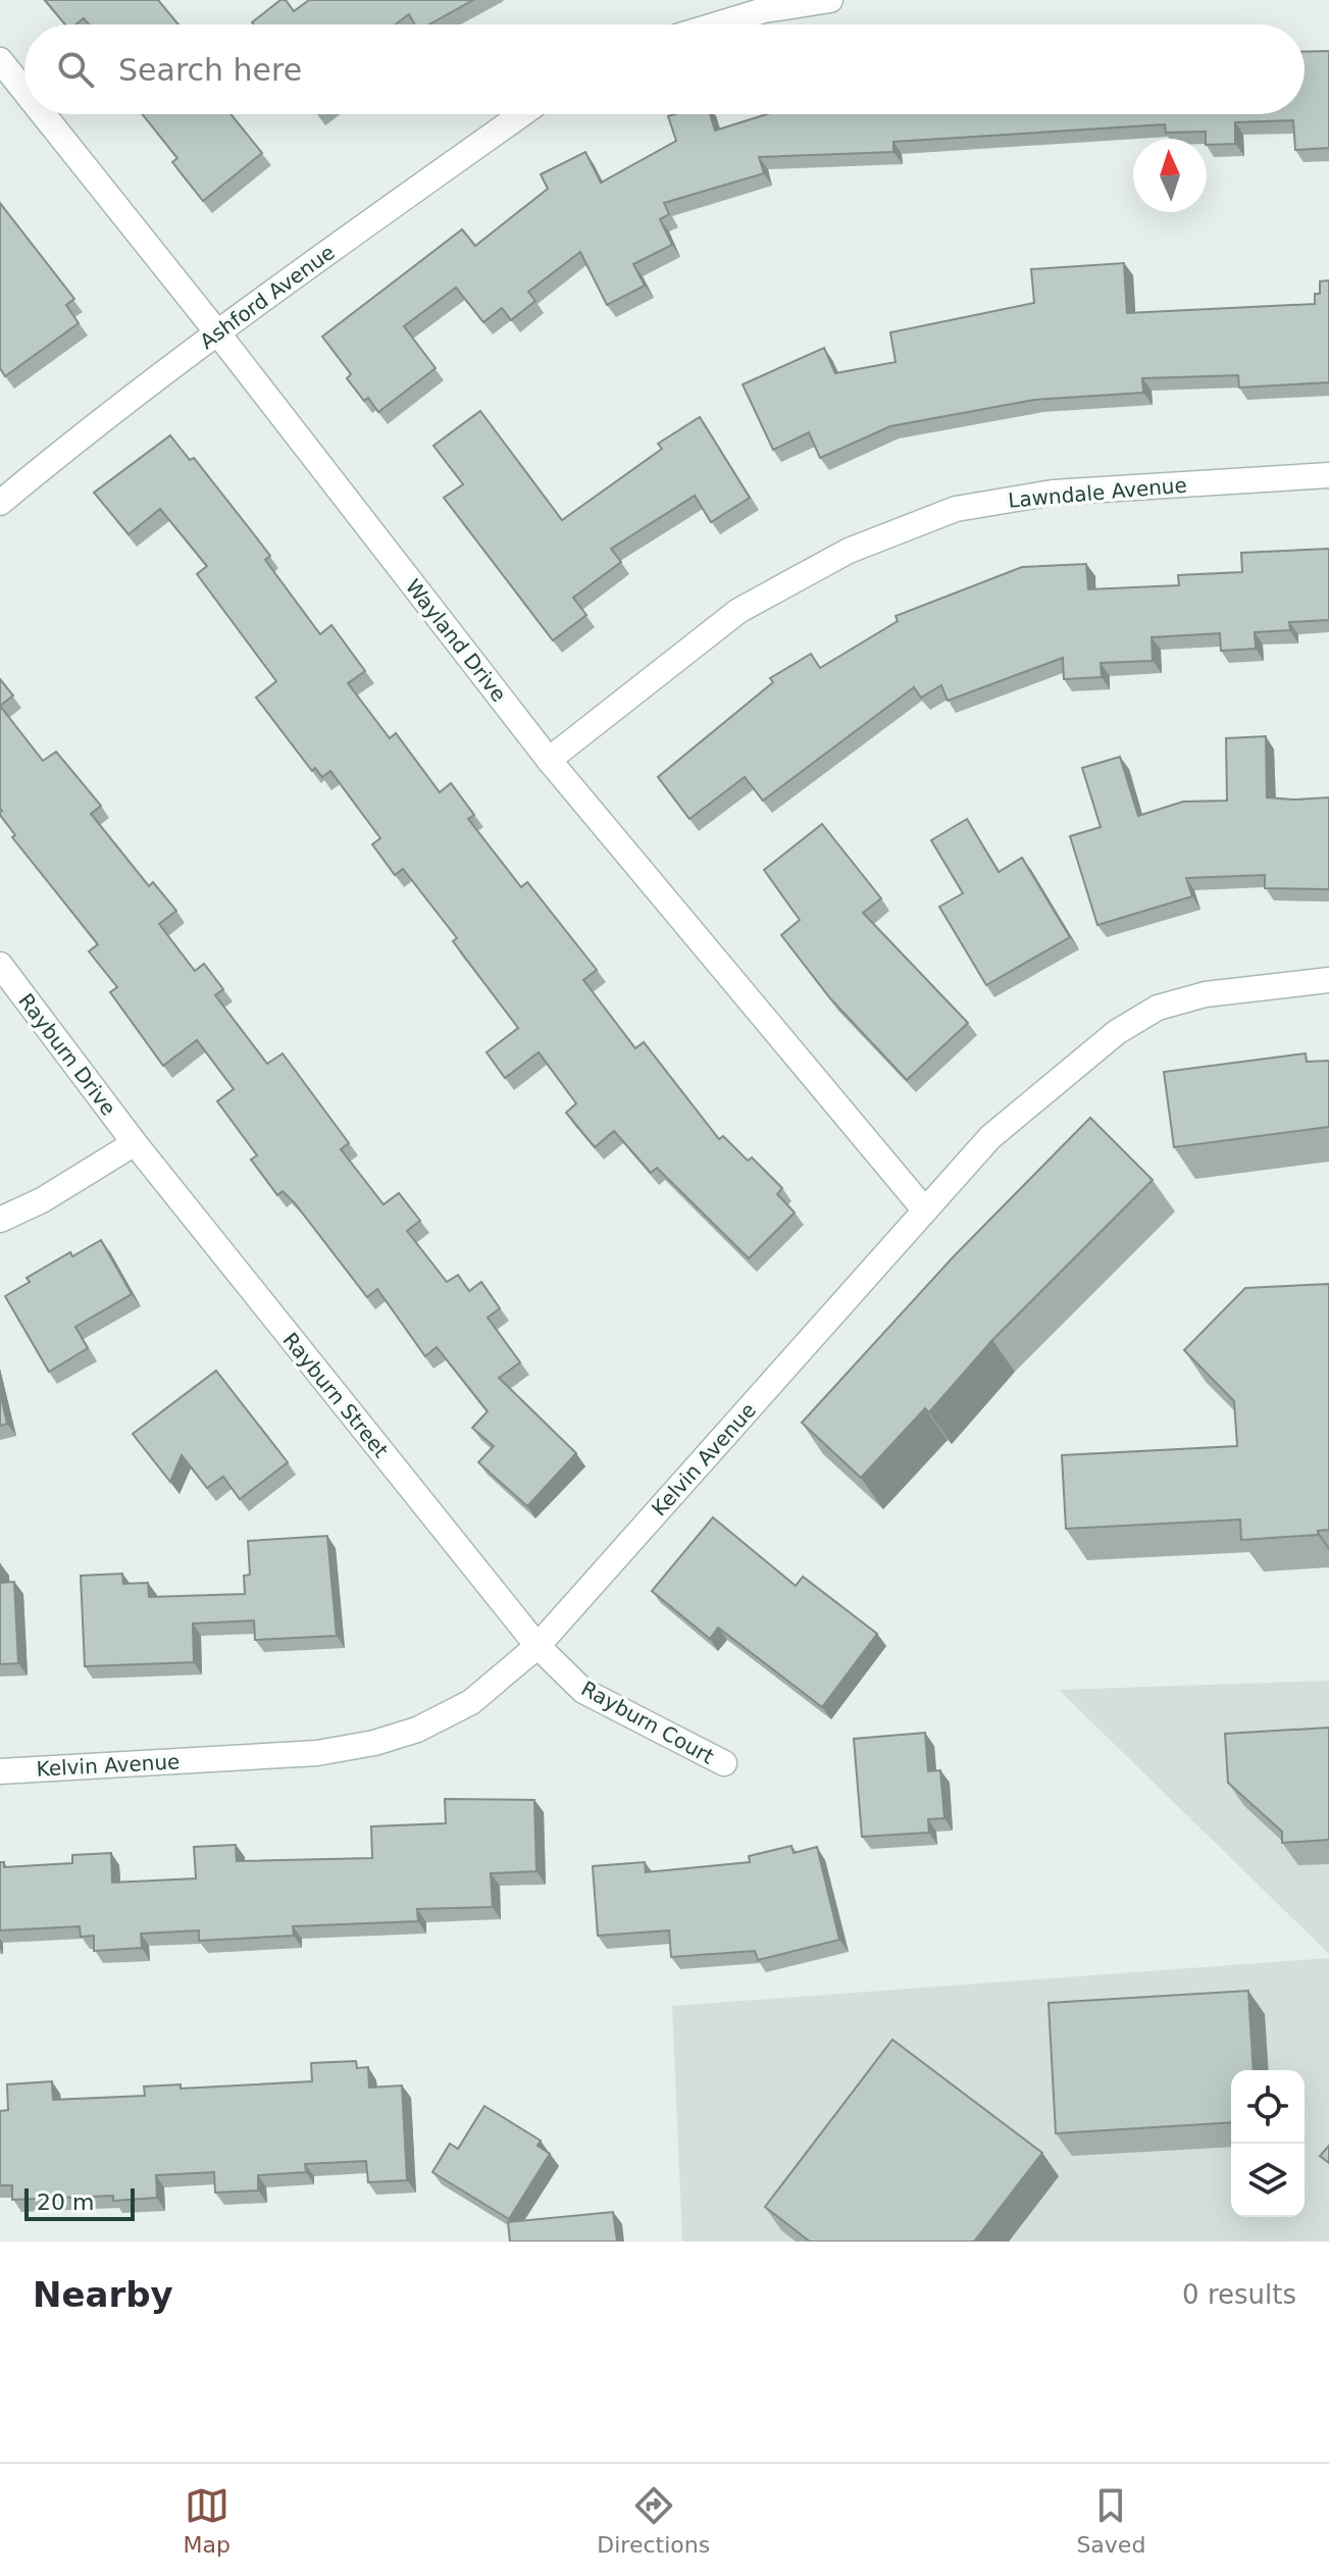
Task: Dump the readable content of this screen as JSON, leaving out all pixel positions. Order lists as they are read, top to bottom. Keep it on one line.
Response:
{"streets":{"street":["Ashford Avenue","Lawndale Avenue","Wayland Drive","Rayburn Drive","Rayburn Street","Kelvin Avenue","Rayburn Court"]},"crossings":[["Ashford Avenue","Wayland Drive"],["Lawndale Avenue","Wayland Drive"],["Wayland Drive","Kelvin Avenue"],["Rayburn Drive","Rayburn Street"],["Rayburn Street","Kelvin Avenue"],["Rayburn Street","Rayburn Court"],["Kelvin Avenue","Rayburn Court"]],"scale_bar":"20 m","north":"top","page":{"search":"Search here","scale":"20 m","heading":["Nearby","0 results"],"nav":["Map","Directions","Saved"]}}
